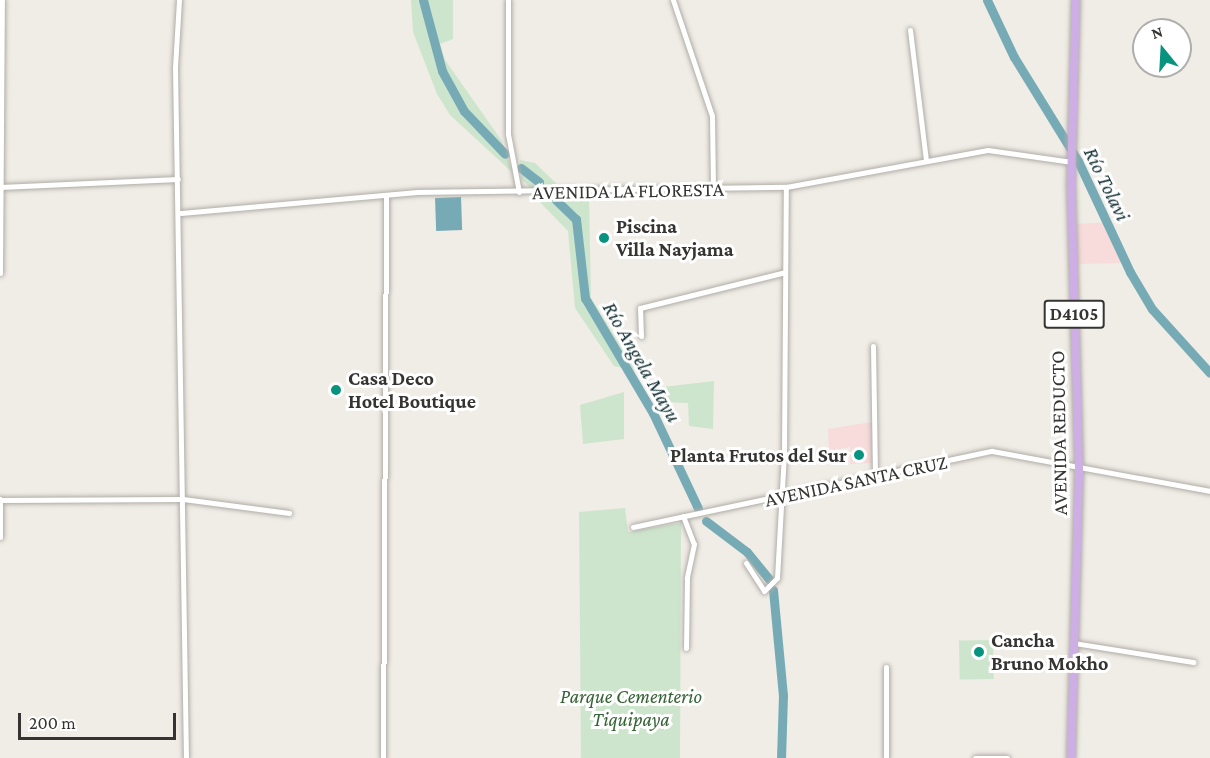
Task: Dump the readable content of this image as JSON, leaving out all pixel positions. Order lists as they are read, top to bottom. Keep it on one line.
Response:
{"streets":{"main road":["D4105","AVENIDA REDUCTO"],"street":["AVENIDA LA FLORESTA","AVENIDA SANTA CRUZ"]},"crossings":[["AVENIDA LA FLORESTA","AVENIDA REDUCTO"],["AVENIDA REDUCTO","AVENIDA SANTA CRUZ"]],"water":["Río Tolavi","Río Angela Mayu"],"parks":["Parque Cementerio Tiquipaya"],"places":["Piscina Villa Nayjama","Casa Deco Hotel Boutique","Planta Frutos del Sur","Cancha Bruno Mokho"],"scale_bar":"200 m","north":"top"}
